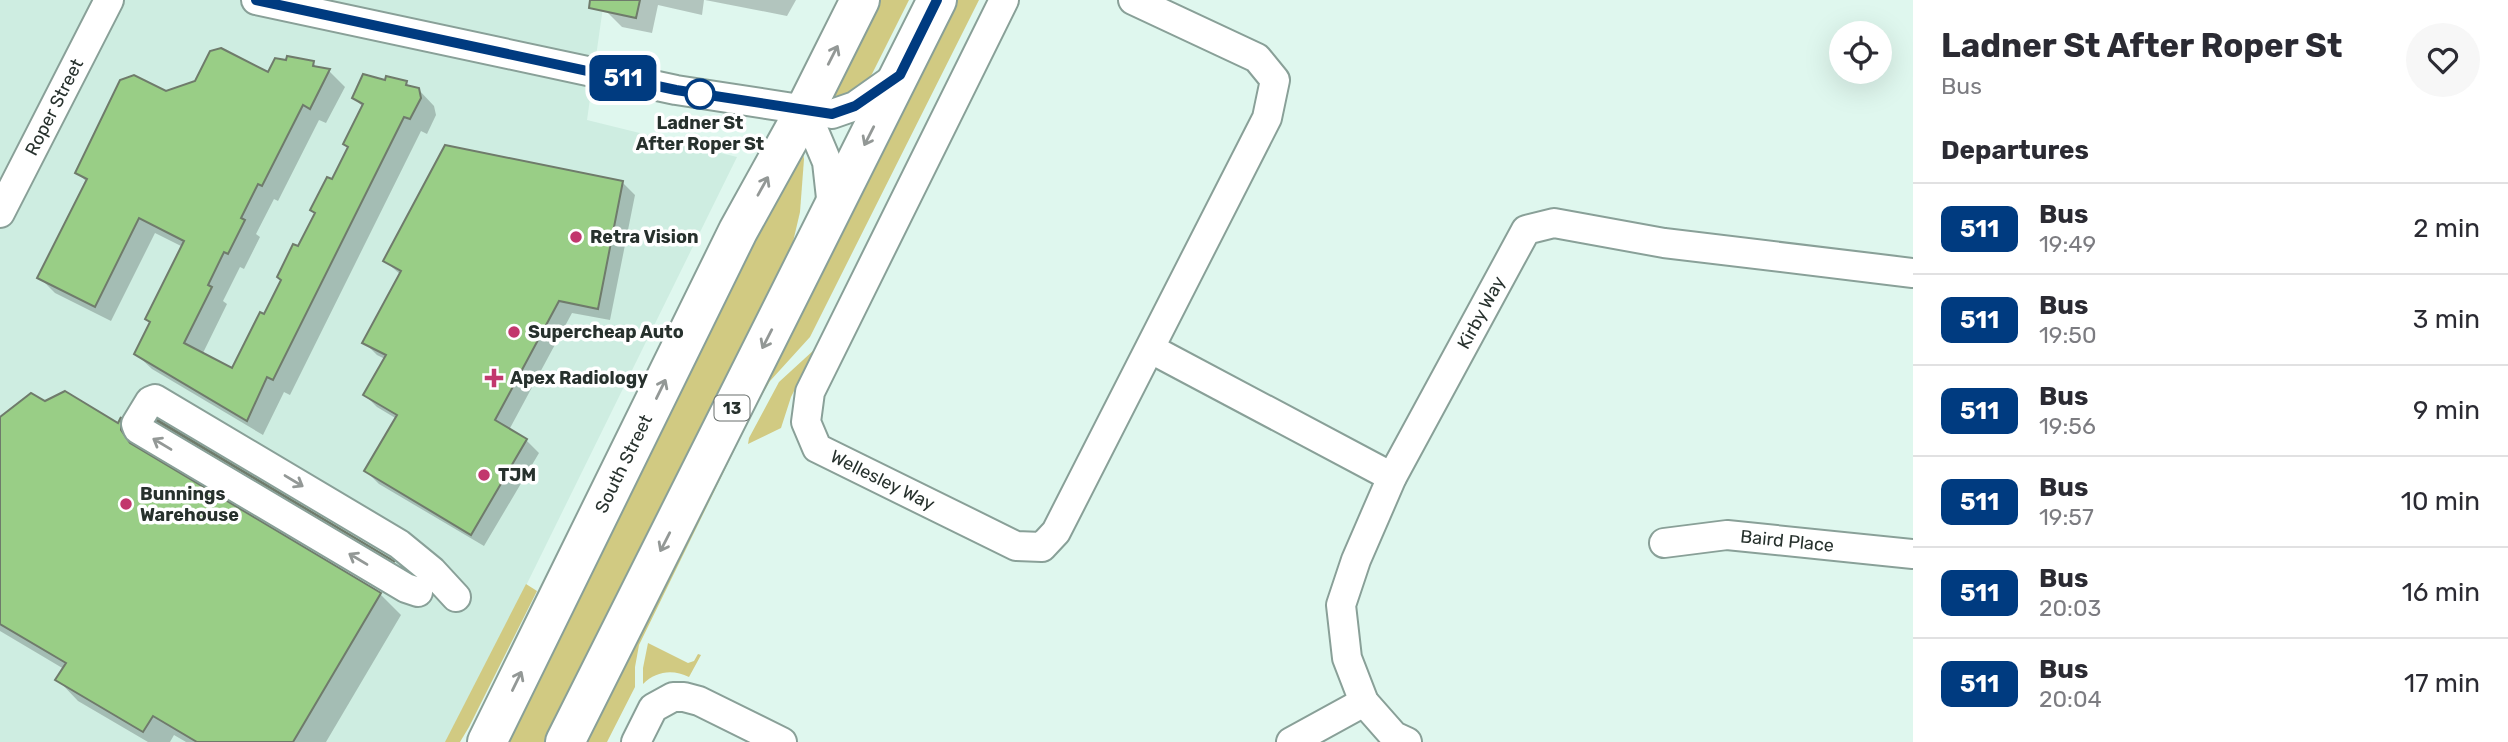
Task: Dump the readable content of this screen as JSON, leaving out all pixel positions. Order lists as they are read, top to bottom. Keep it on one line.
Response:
{"streets":{"highway":["13","South Street"],"street":["Roper Street","Kirby Way","Wellesley Way","Baird Place"]},"places":{"other":["Ladner St After Roper St","Retra Vision","Supercheap Auto","TJM","Bunnings Warehouse"],"health":["Apex Radiology"]},"lines":["bus line 511"],"page":{"on_map":"511","heading":[["Ladner St After Roper St","Bus"],"Departures"],"list":[{"mark":"511","name":"Bus","note":"19:49","value":"2 min"},{"mark":"511","name":"Bus","note":"19:50","value":"3 min"},{"mark":"511","name":"Bus","note":"19:56","value":"9 min"},{"mark":"511","name":"Bus","note":"19:57","value":"10 min"},{"mark":"511","name":"Bus","note":"20:03","value":"16 min"},{"mark":"511","name":"Bus","note":"20:04","value":"17 min"}]}}
